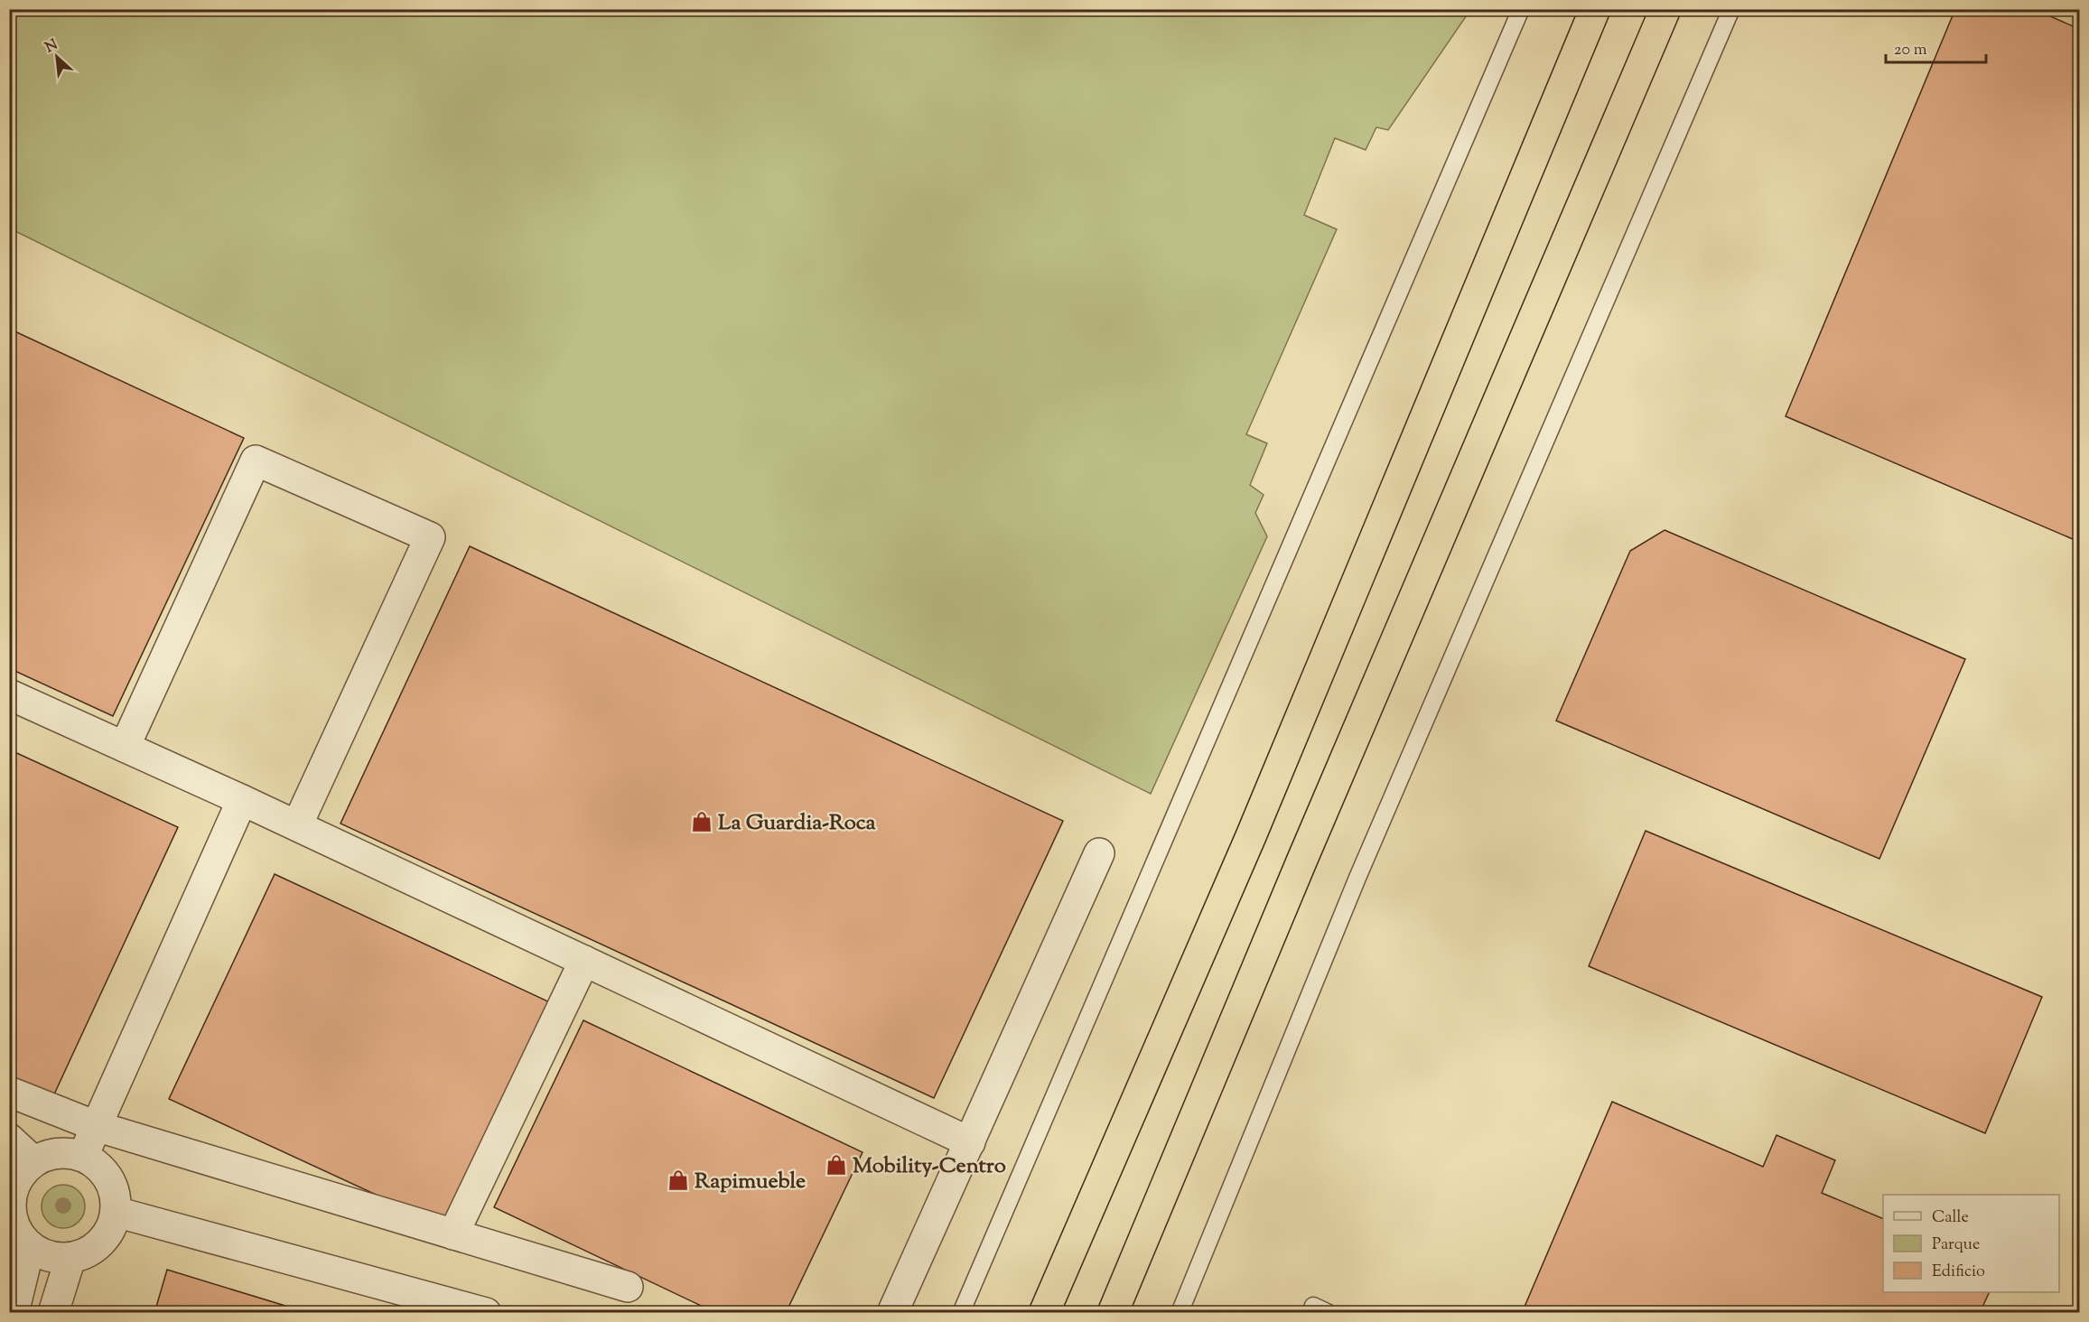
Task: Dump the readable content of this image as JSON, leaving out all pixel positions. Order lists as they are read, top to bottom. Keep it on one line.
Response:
{"places":{"shop":["La Guardia-Roca","Mobility-Centro","Rapimueble"]},"legend":["Calle","Parque","Edificio"],"scale_bar":"20 m","north":"top left"}
